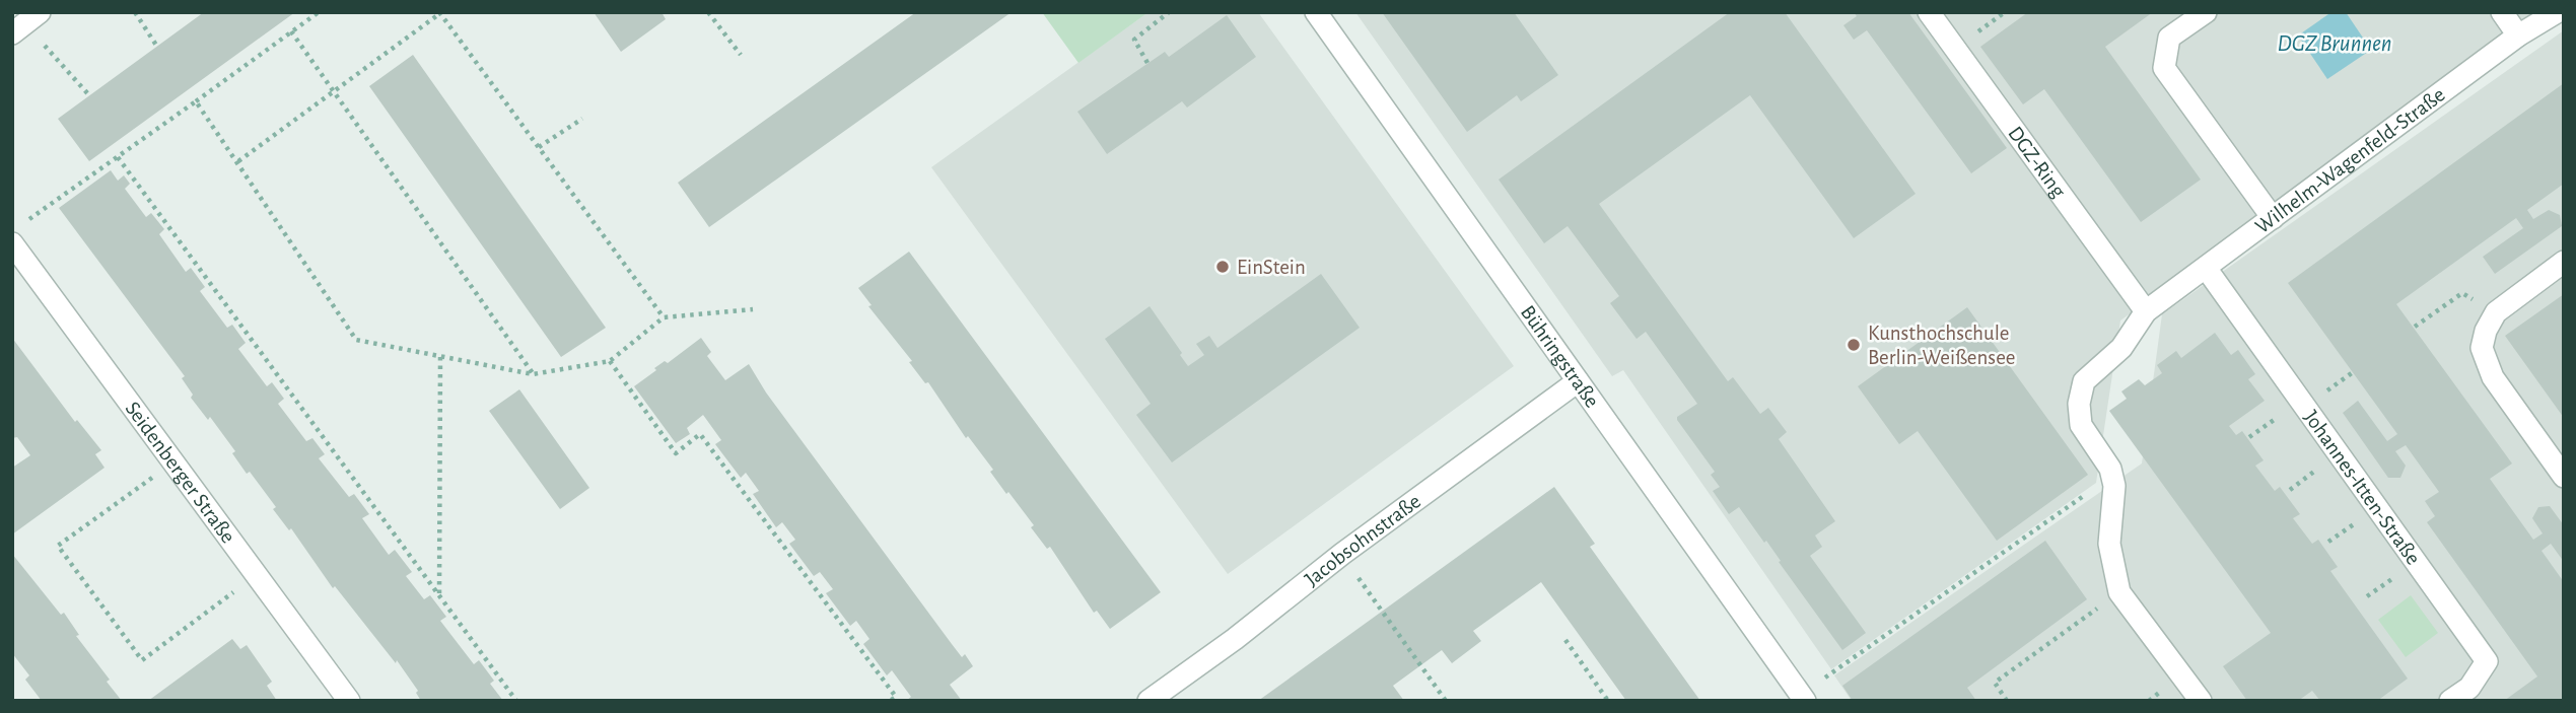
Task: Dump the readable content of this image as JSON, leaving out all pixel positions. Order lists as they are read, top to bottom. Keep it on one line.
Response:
{"streets":{"street":["Wilhelm-Wagenfeld-Straße","DGZ-Ring","Bühringstraße","Seidenberger Straße","Johannes-Itten-Straße","Jacobsohnstraße"]},"crossings":[["Wilhelm-Wagenfeld-Straße","DGZ-Ring"],["Wilhelm-Wagenfeld-Straße","Johannes-Itten-Straße"],["Bühringstraße","Jacobsohnstraße"]],"water":["DGZ Brunnen"],"places":["EinStein","Kunsthochschule Berlin-Weißensee"]}
